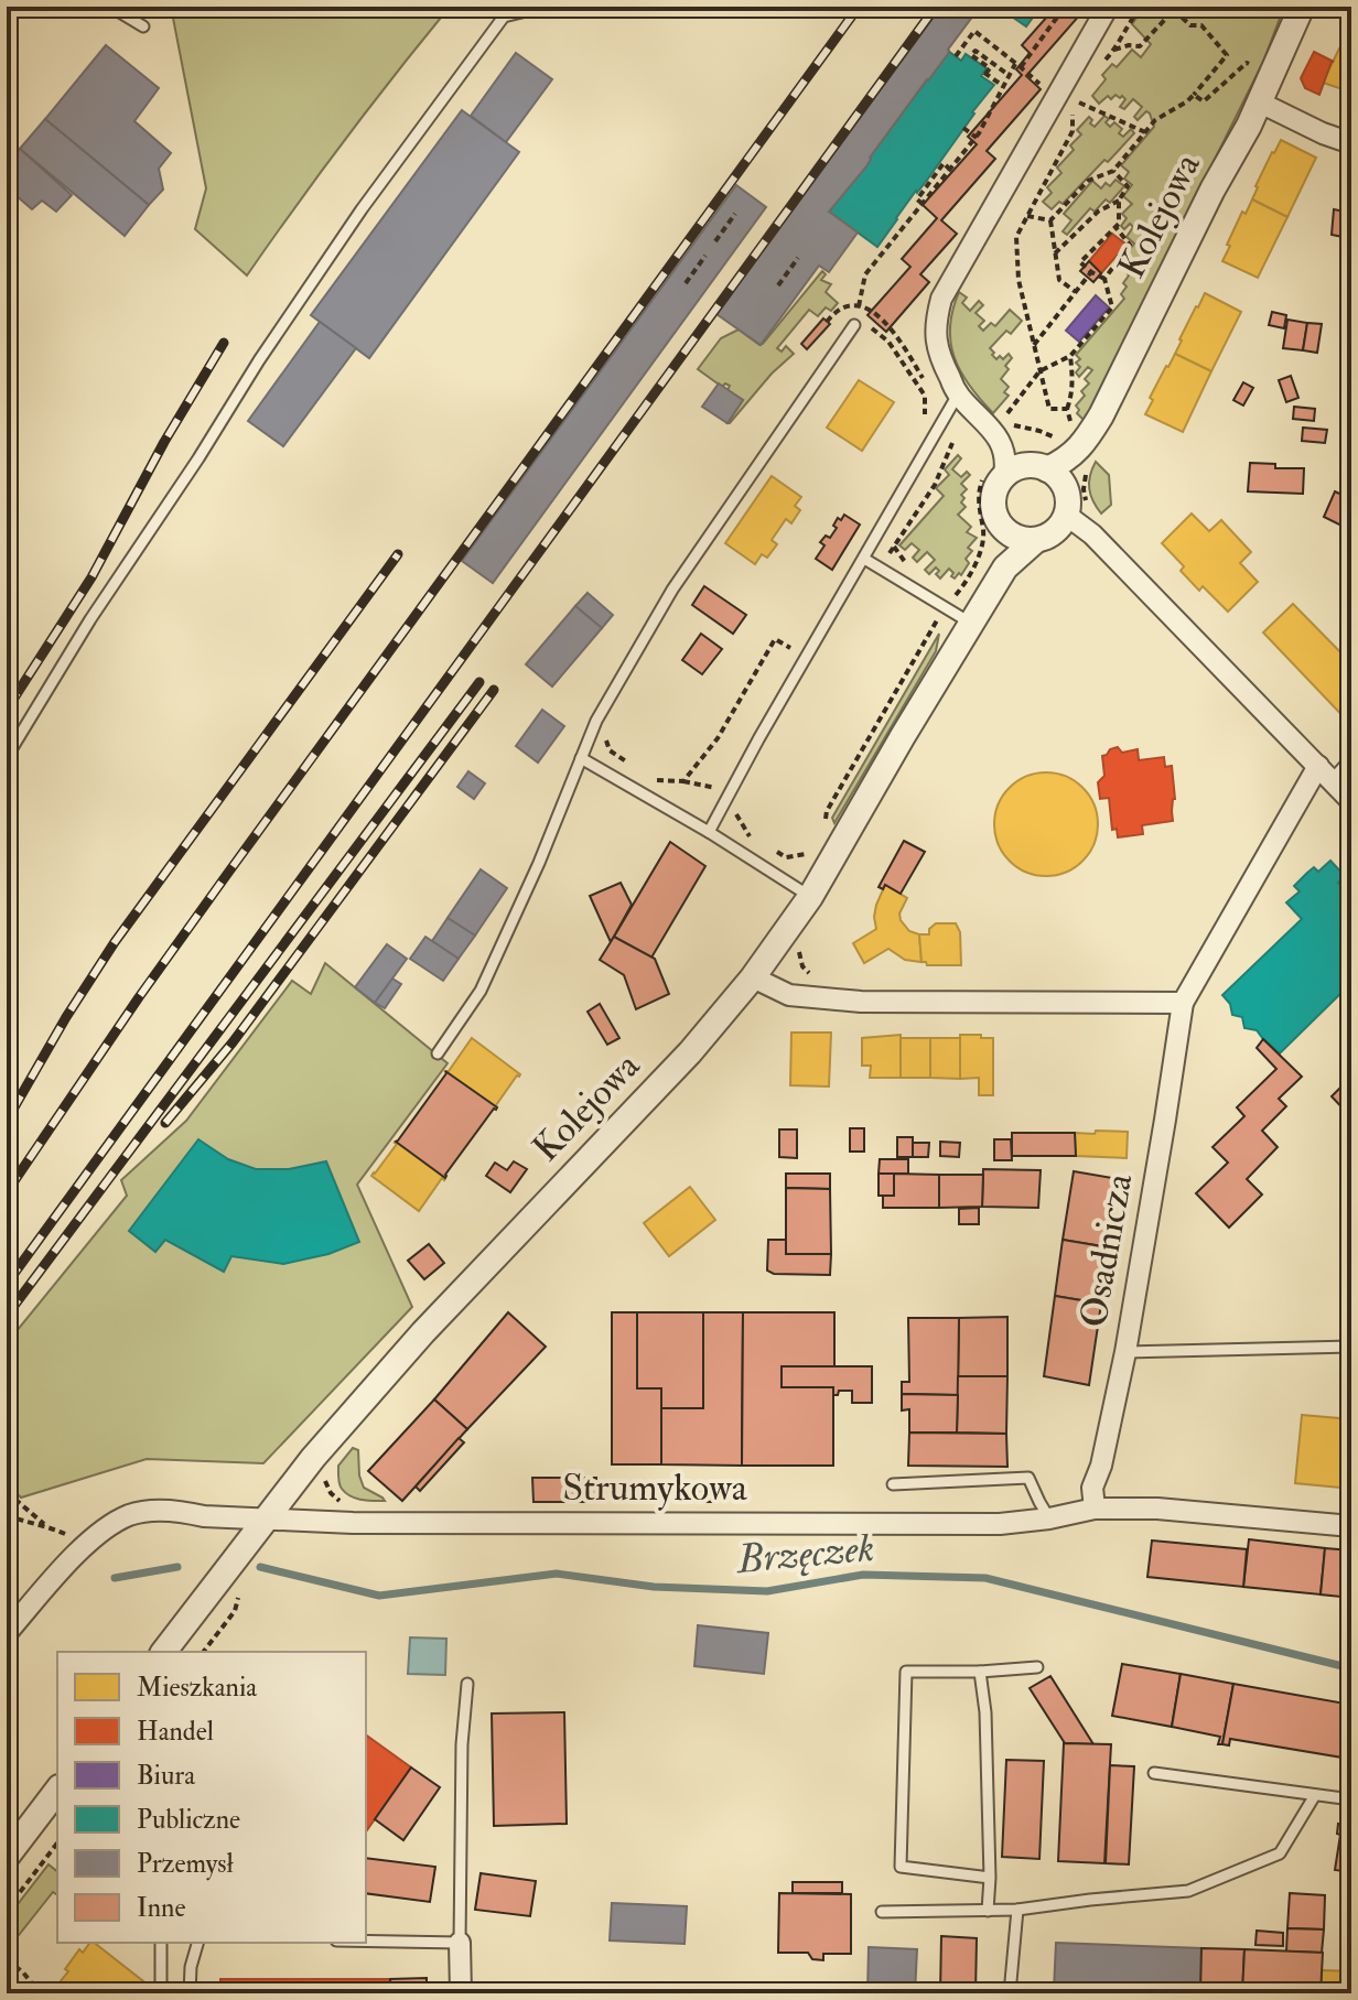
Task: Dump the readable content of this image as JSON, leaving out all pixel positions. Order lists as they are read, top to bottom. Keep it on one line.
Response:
{"streets":{"street":["Kolejowa","Osadnicza","Strumykowa"]},"crossings":[["Kolejowa","Strumykowa"],["Osadnicza","Strumykowa"]],"water":["Brzęczek"],"legend":["Mieszkania","Handel","Biura","Publiczne","Przemysł","Inne"]}
